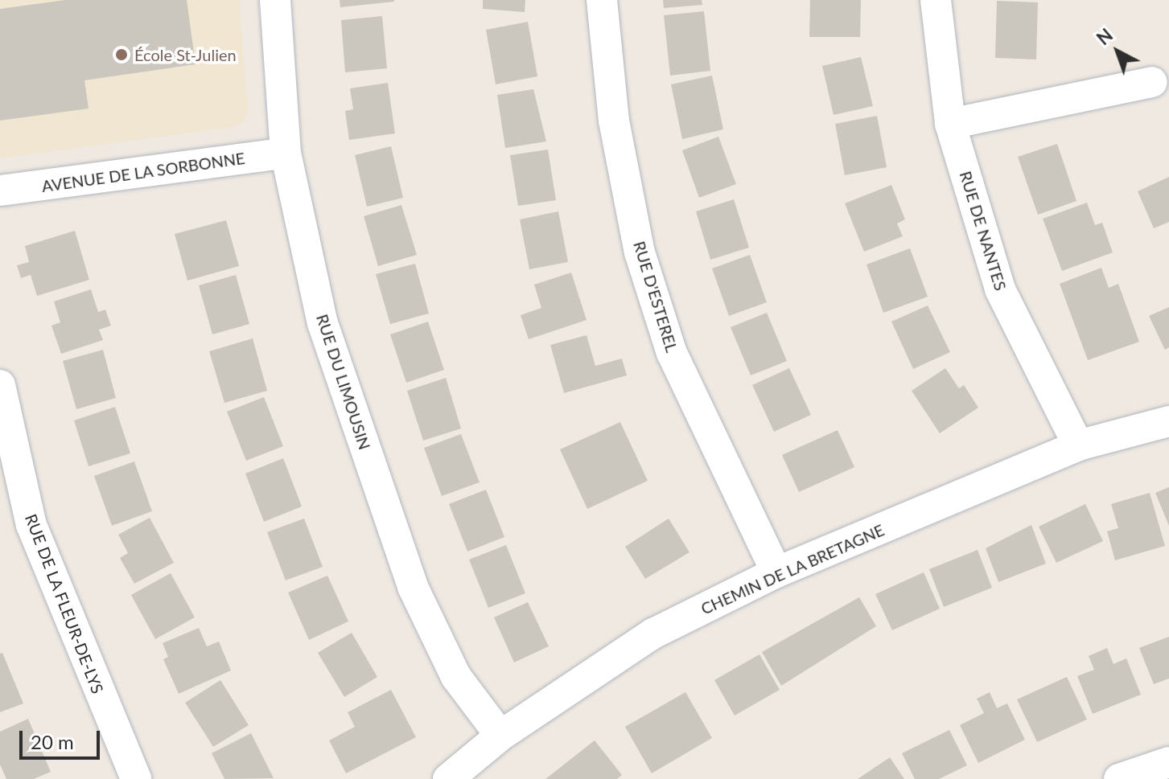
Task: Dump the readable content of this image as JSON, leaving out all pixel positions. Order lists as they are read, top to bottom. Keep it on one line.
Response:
{"streets":{"street":["AVENUE DE LA SORBONNE","RUE DE NANTES","RUE D'ESTEREL","RUE DU LIMOUSIN","CHEMIN DE LA BRETAGNE","RUE DE LA FLEUR-DE-LYS"]},"crossings":[["AVENUE DE LA SORBONNE","RUE DU LIMOUSIN"],["RUE DE NANTES","CHEMIN DE LA BRETAGNE"],["RUE D'ESTEREL","CHEMIN DE LA BRETAGNE"],["RUE DU LIMOUSIN","CHEMIN DE LA BRETAGNE"]],"places":["École St-Julien"],"scale_bar":"20 m","north":"top left"}
